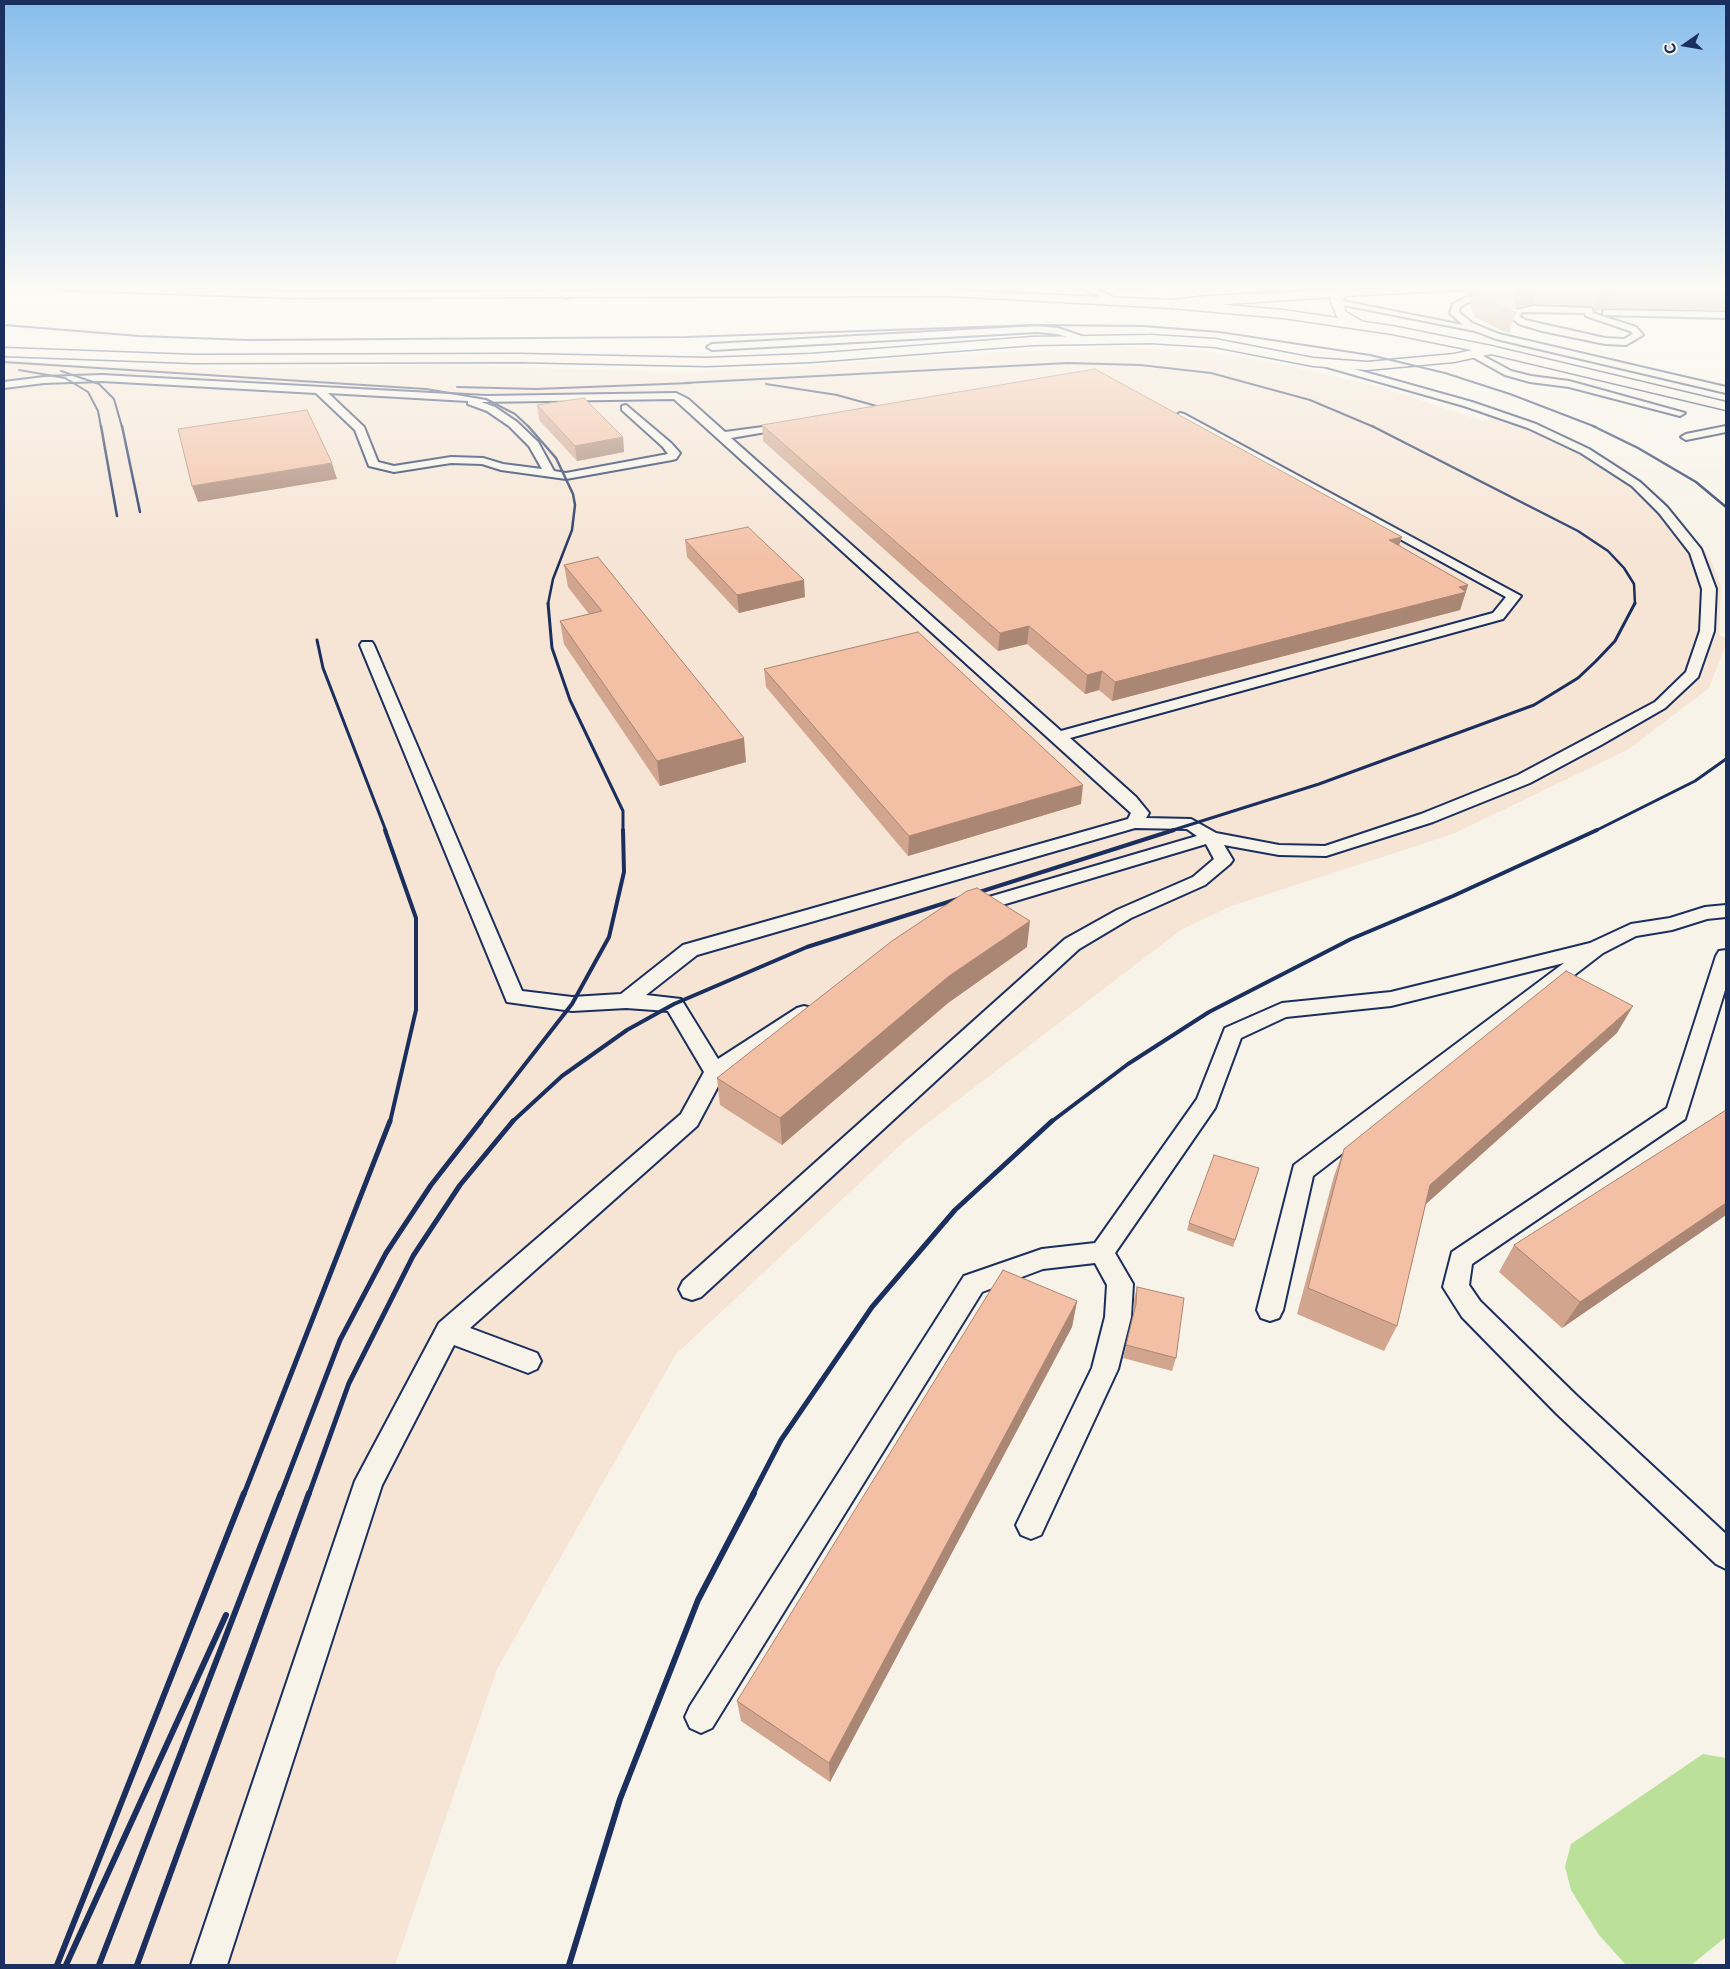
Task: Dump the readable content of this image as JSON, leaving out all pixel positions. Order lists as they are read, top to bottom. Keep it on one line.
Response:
{"north":"left"}
